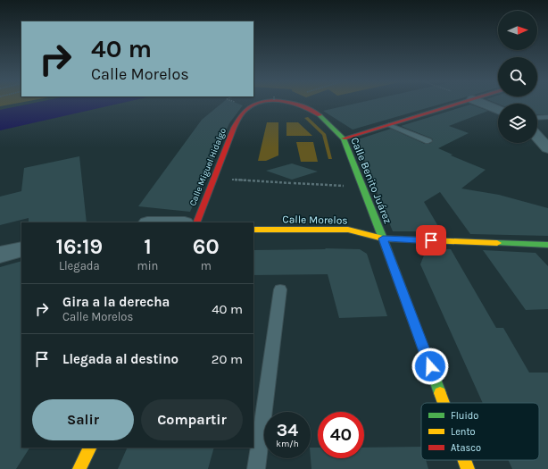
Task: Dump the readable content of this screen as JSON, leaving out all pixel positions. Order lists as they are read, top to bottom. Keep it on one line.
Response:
{"streets":{"street":["Calle Miguel Hidalgo","Calle Benito Juárez","Calle Morelos"]},"crossings":[["Calle Benito Juárez","Calle Morelos"]],"legend":["Fluido","Lento","Atasco"],"north":"right","page":{"turn":["40 m","Calle Morelos"],"eta":["16:19","Llegada","1","min","60","m"],"list":[{"name":"Gira a la derecha","note":"Calle Morelos","value":"40 m"},{"name":"Llegada al destino","value":"20 m"}],"buttons":["Salir","Compartir"],"speed":"34 km/h","limit":"40"}}
